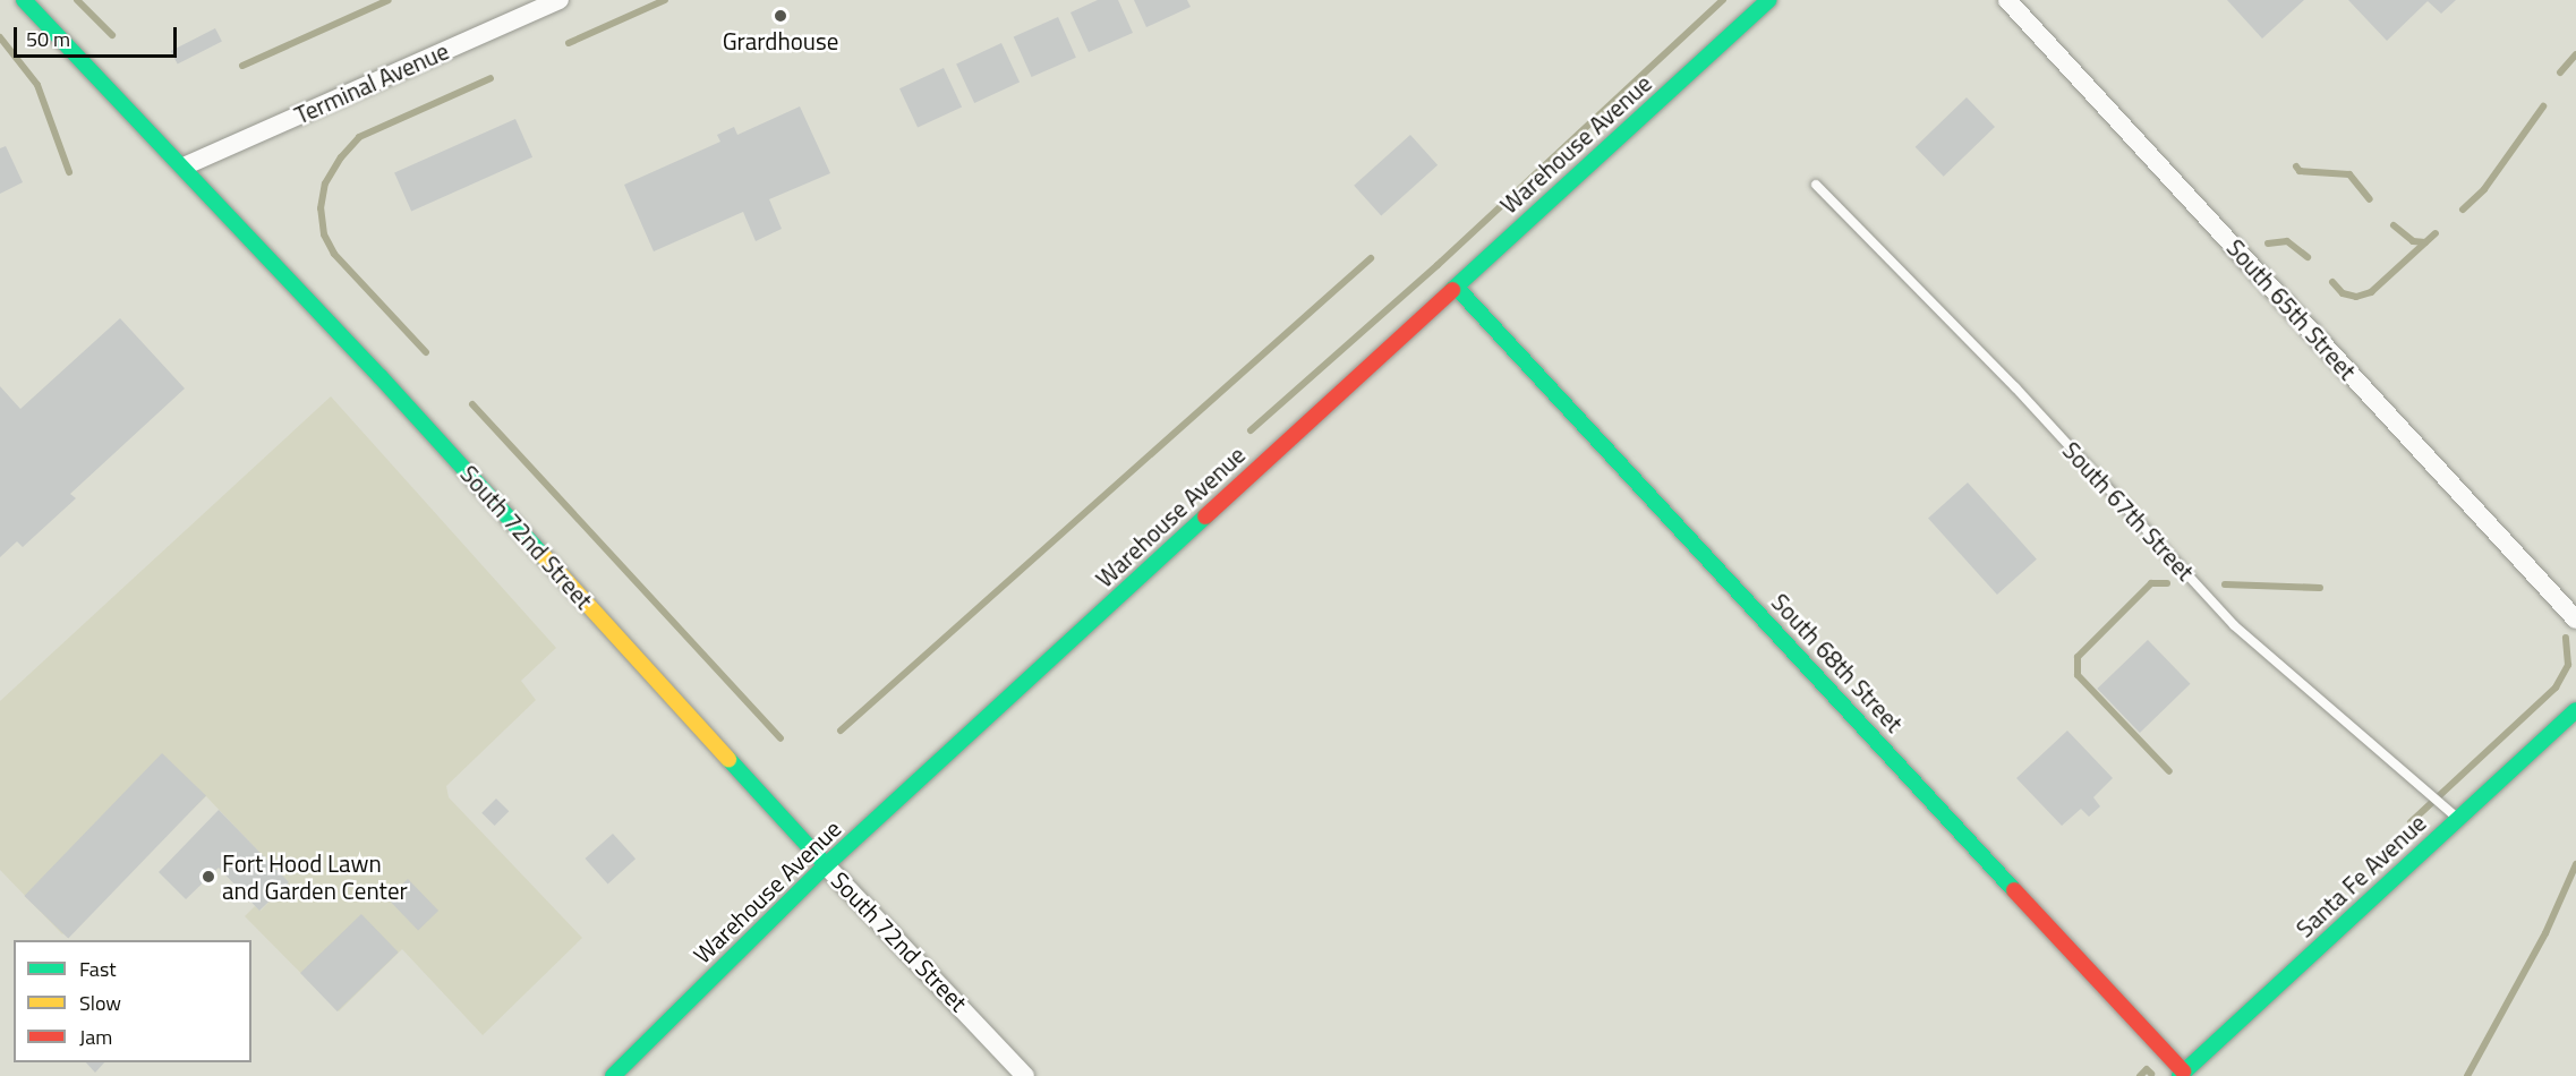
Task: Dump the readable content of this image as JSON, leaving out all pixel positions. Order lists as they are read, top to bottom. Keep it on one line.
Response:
{"streets":{"street":["Terminal Avenue","Warehouse Avenue","South 65th Street","South 72nd Street","South 68th Street","Santa Fe Avenue"],"lane":["South 67th Street"]},"crossings":[["Terminal Avenue","South 72nd Street"],["Warehouse Avenue","South 72nd Street"],["Warehouse Avenue","South 68th Street"],["South 67th Street","Santa Fe Avenue"],["South 68th Street","Santa Fe Avenue"]],"places":["Grardhouse","Fort Hood Lawn and Garden Center"],"legend":["Fast","Slow","Jam"],"scale_bar":"50 m"}
